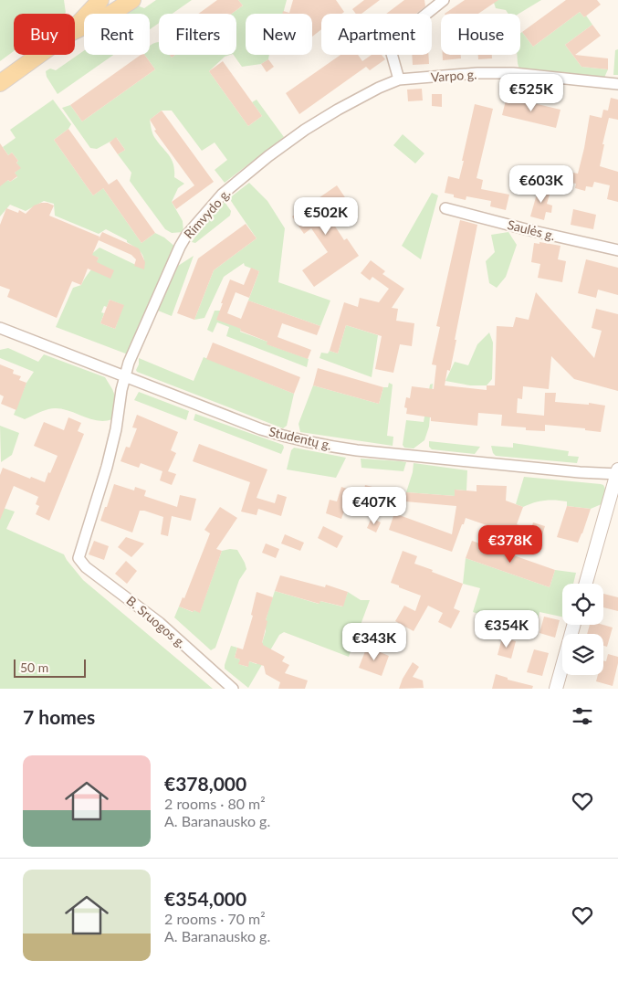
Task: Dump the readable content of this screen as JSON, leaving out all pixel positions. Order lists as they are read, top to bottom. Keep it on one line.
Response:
{"streets":{"street":["Varpo g.","Rimvydo g.","Saulės g.","Studentų g.","B. Sruogos g."]},"crossings":[["Varpo g.","Rimvydo g."],["Rimvydo g.","Studentų g."],["Rimvydo g.","B. Sruogos g."]],"scale_bar":"50 m","page":{"chip":["Buy","Rent","Filters","New","Apartment","House"],"price":["€525K","€603K","€502K","€407K","€378K","€354K","€343K"],"scale":"50 m","heading":"7 homes","list":[{"name":"€378,000","note":"2 rooms · 80 m² · A. Baranausko g."},{"name":"€354,000","note":"2 rooms · 70 m² · A. Baranausko g."}]}}
